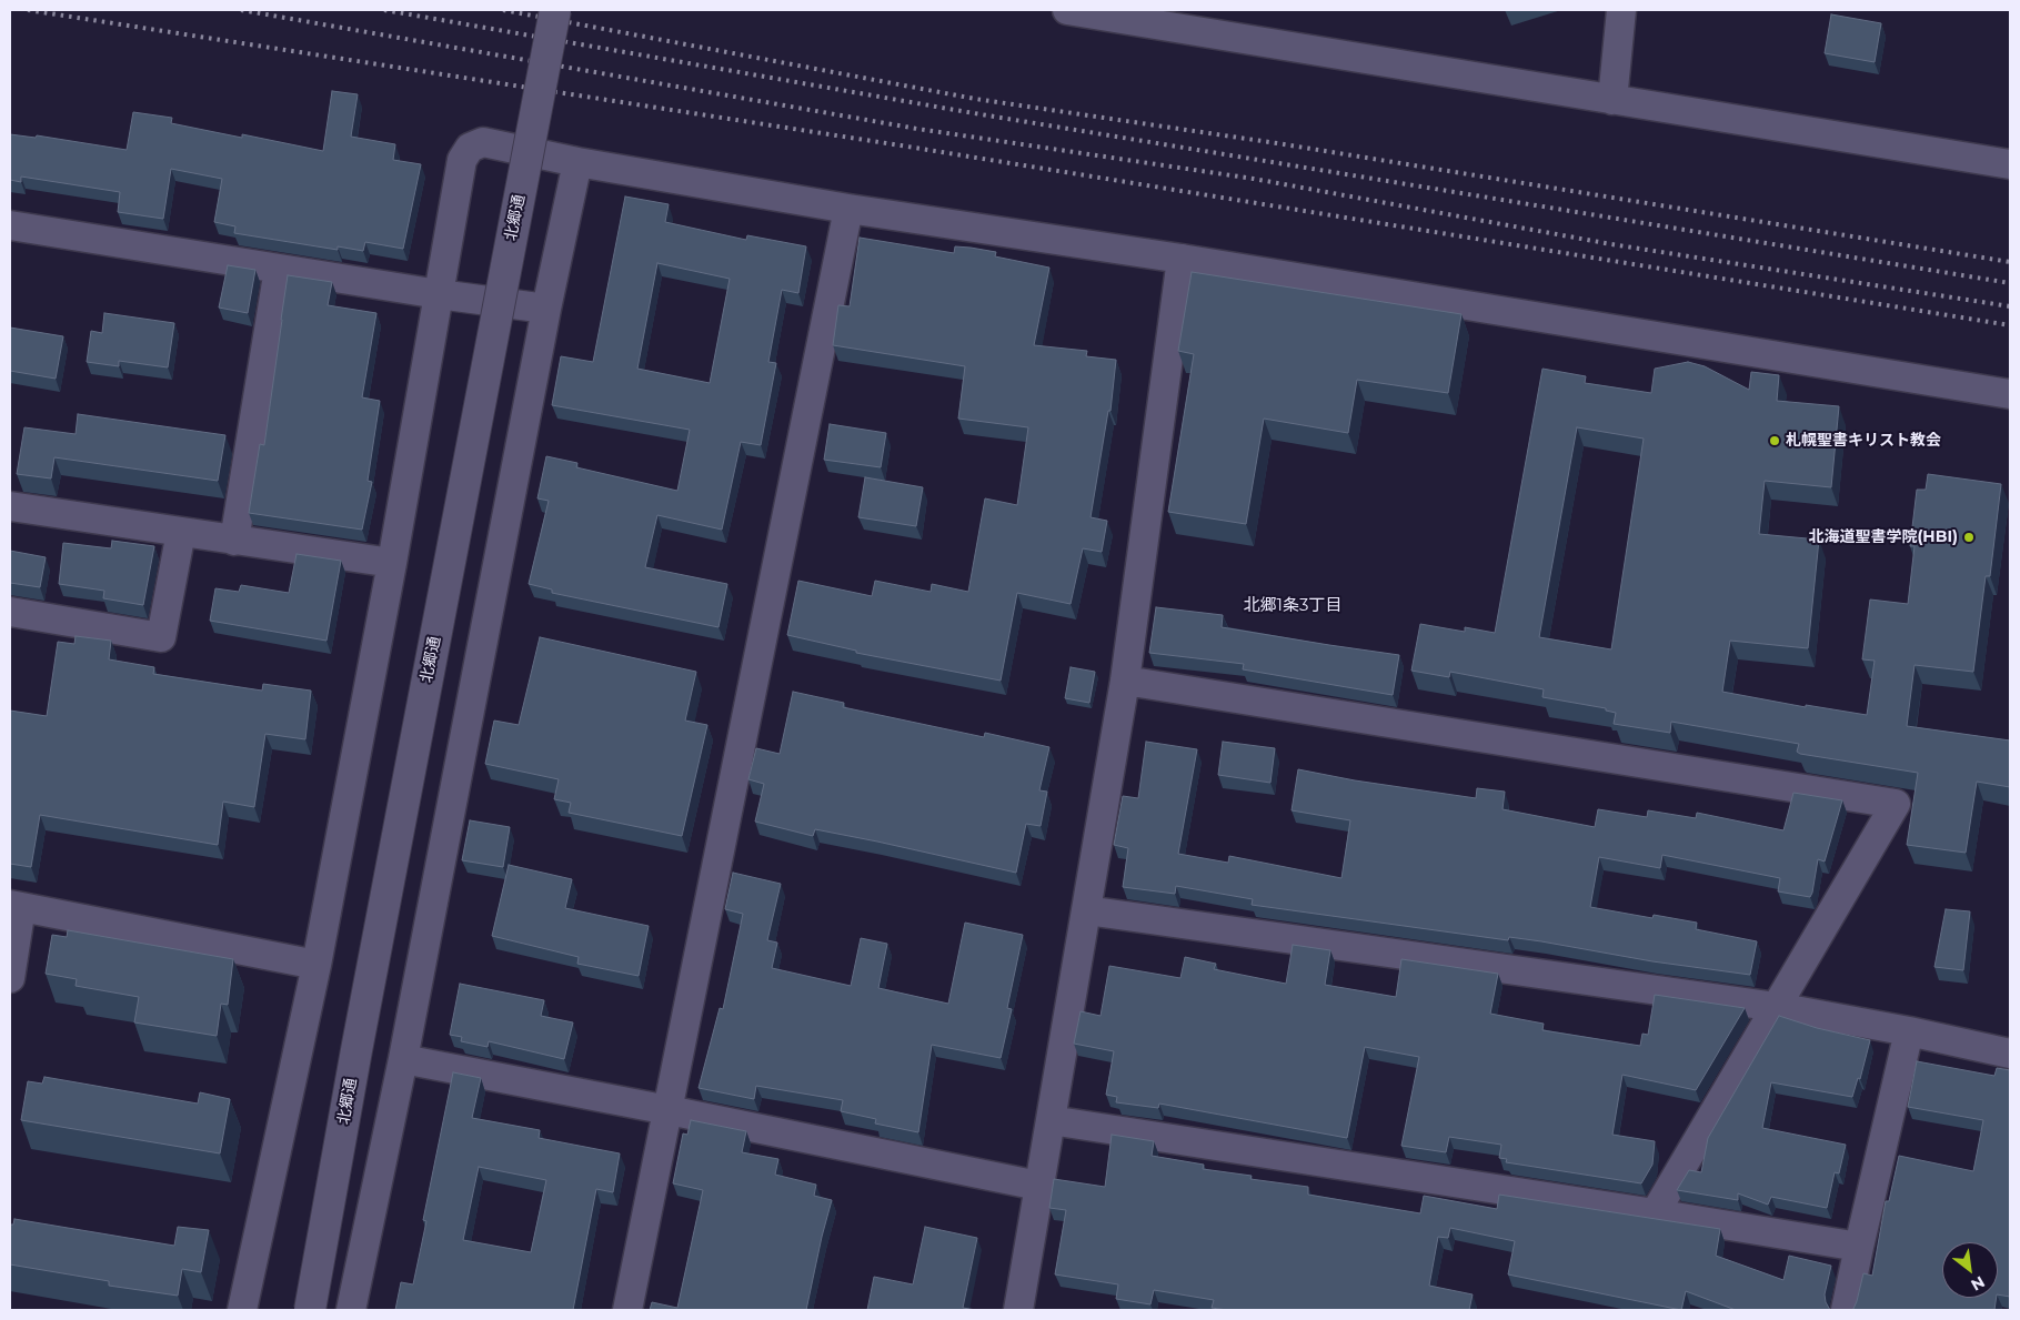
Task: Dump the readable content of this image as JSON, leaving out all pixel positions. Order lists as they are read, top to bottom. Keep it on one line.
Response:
{"streets":{"street":["北郷通"]},"districts":["北郷1条3丁目"],"places":["札幌聖書キリスト教会","北海道聖書学院(HBI)"],"north":"bottom right"}
